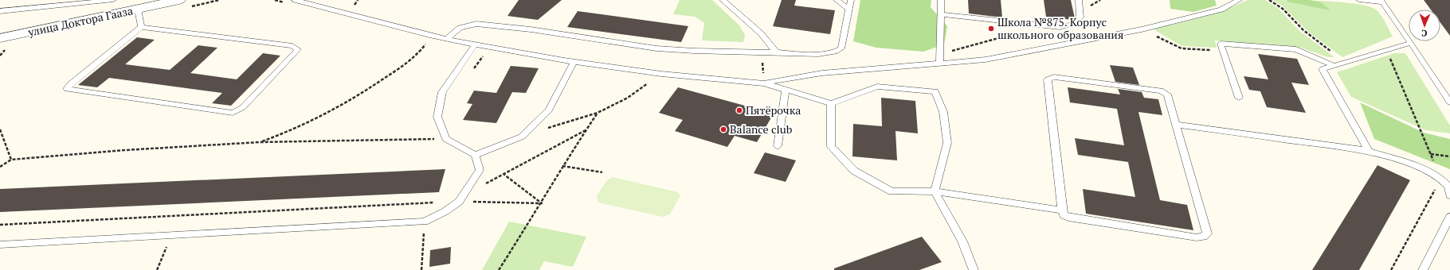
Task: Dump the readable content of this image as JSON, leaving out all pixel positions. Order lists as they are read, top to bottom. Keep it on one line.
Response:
{"streets":{"street":["улица Доктора Гааза"]},"places":["Школа №875. Корпус школьного образования","Пятёрочка","Balance club"],"north":"bottom"}
